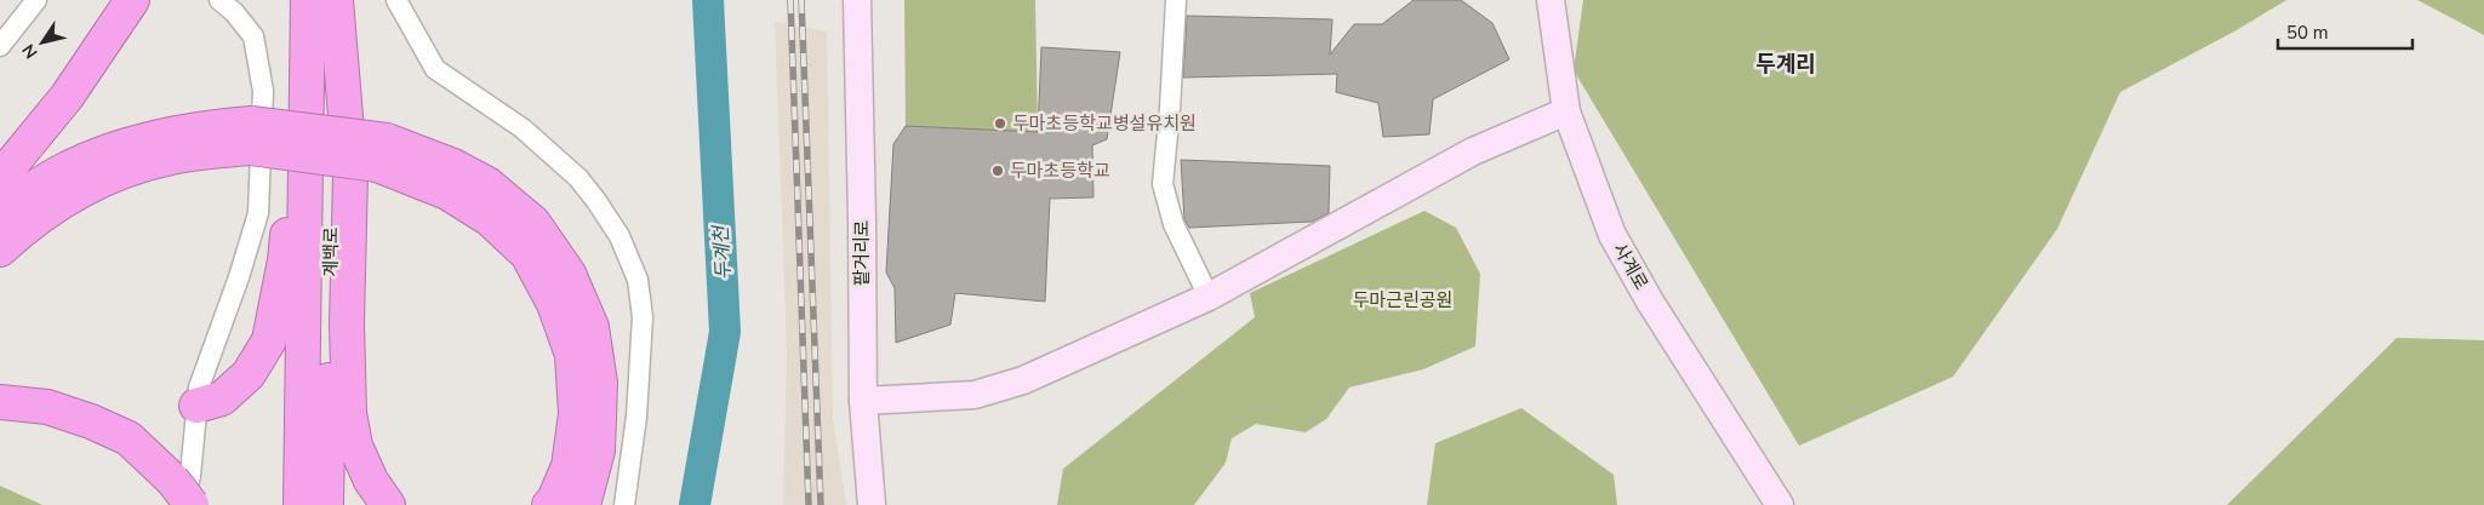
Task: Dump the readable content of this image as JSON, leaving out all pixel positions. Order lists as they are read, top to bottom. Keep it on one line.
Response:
{"streets":{"highway":["계백로"],"street":["팥거리로","사계로"]},"districts":["두계리"],"water":["두계천"],"parks":["두마근린공원"],"places":["두마초등학교병설유치원","두마초등학교"],"scale_bar":"50 m","north":"bottom left"}
